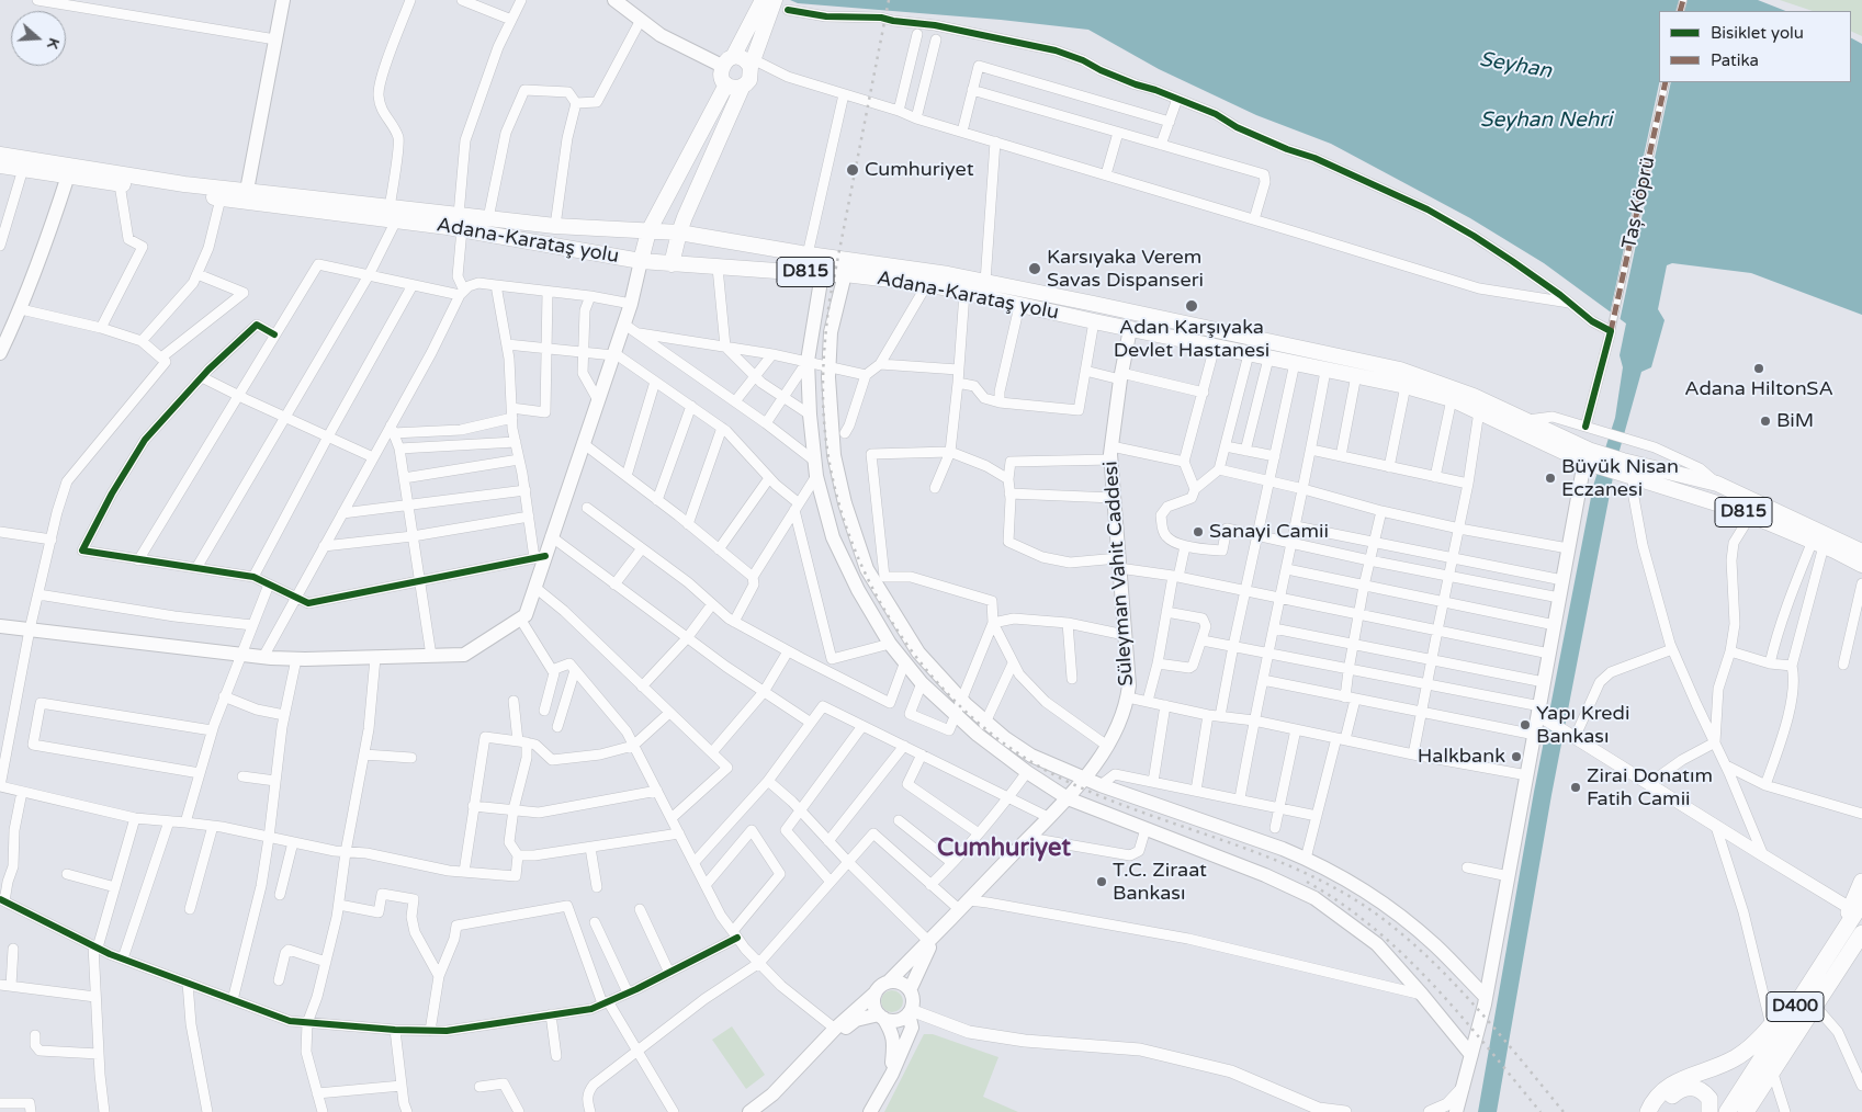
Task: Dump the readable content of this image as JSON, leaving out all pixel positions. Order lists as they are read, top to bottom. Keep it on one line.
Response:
{"streets":{"highway":["D400"],"main road":["Adana-Karataş yolu","D815","Süleyman Vahit Caddesi"],"street":["Taș Köprü"]},"crossings":[["Adana-Karataş yolu","D815"],["Adana-Karataş yolu","Süleyman Vahit Caddesi"]],"districts":["Cumhuriyet"],"water":["Seyhan","Seyhan Nehri"],"places":["Cumhuriyet","Karsıyaka Verem Savas Dispanseri","Adan Karşıyaka Devlet Hastanesi","Adana HiltonSA","BiM","Büyük Nisan Eczanesi","Sanayi Camii","Yapı Kredi Bankası","Halkbank","Zirai Donatım Fatih Camii","T.C. Ziraat Bankası"],"legend":["Bisiklet yolu","Patika"],"north":"right"}
